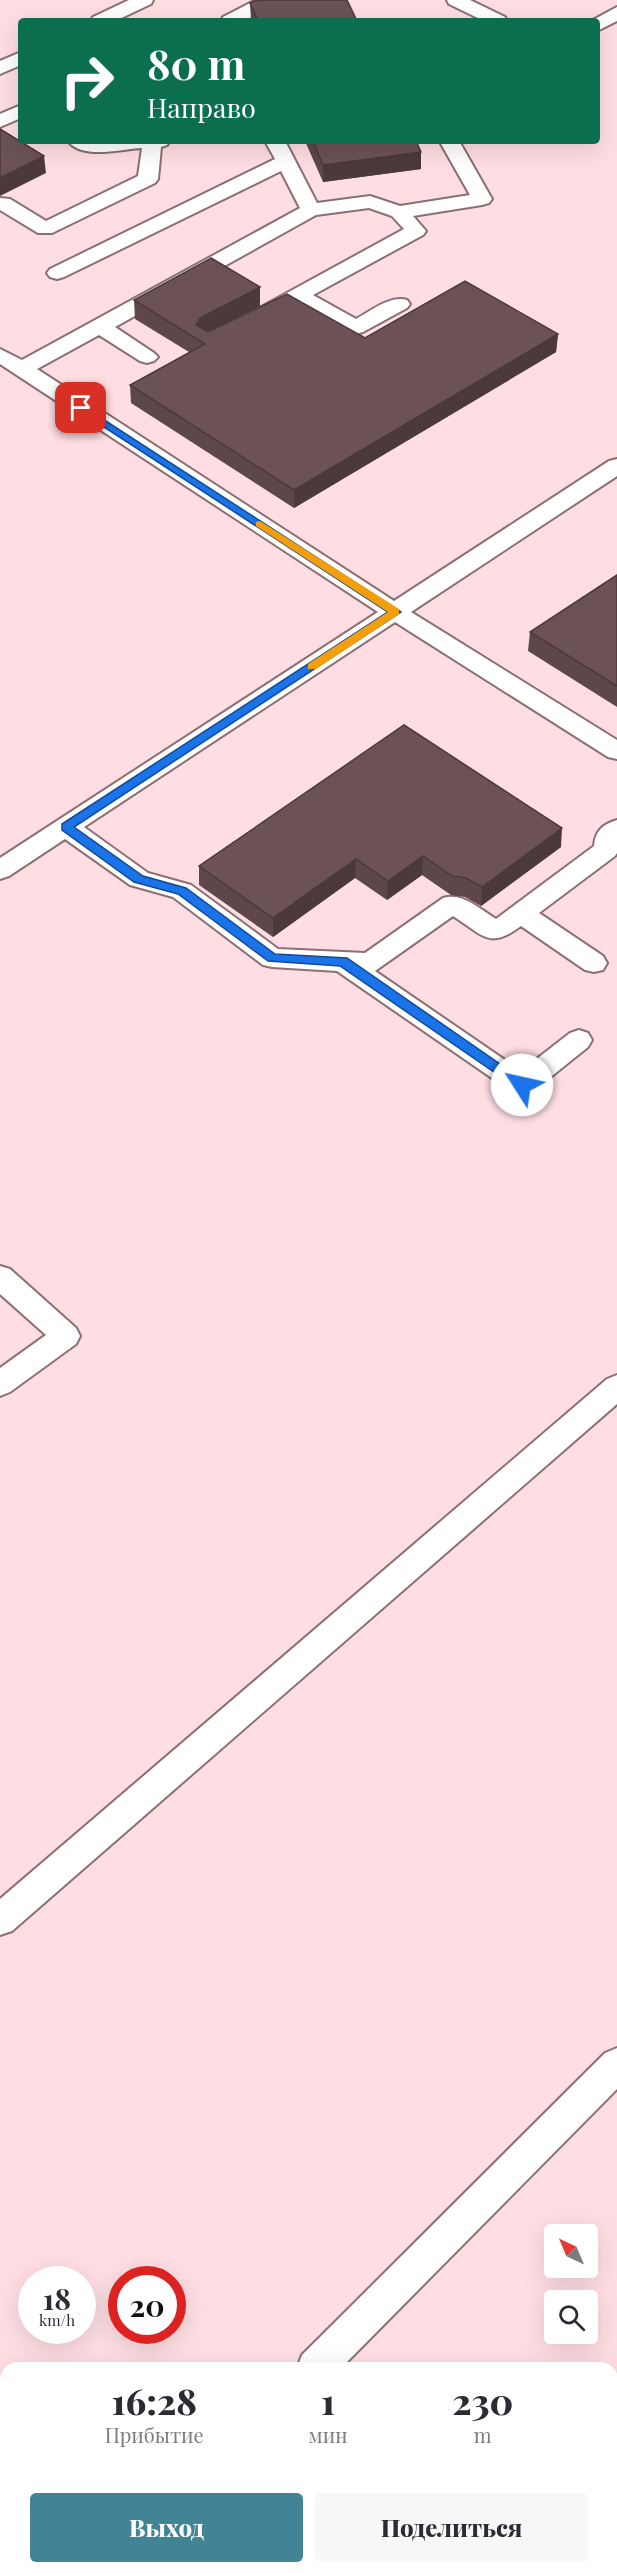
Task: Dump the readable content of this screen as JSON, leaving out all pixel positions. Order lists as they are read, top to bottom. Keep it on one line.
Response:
{"north":"top left","page":{"turn":["80 m","Направо"],"speed":"18 km/h","limit":"20","eta":["16:28","Прибытие","1","мин","230","m"],"buttons":["Выход","Поделиться"]}}
